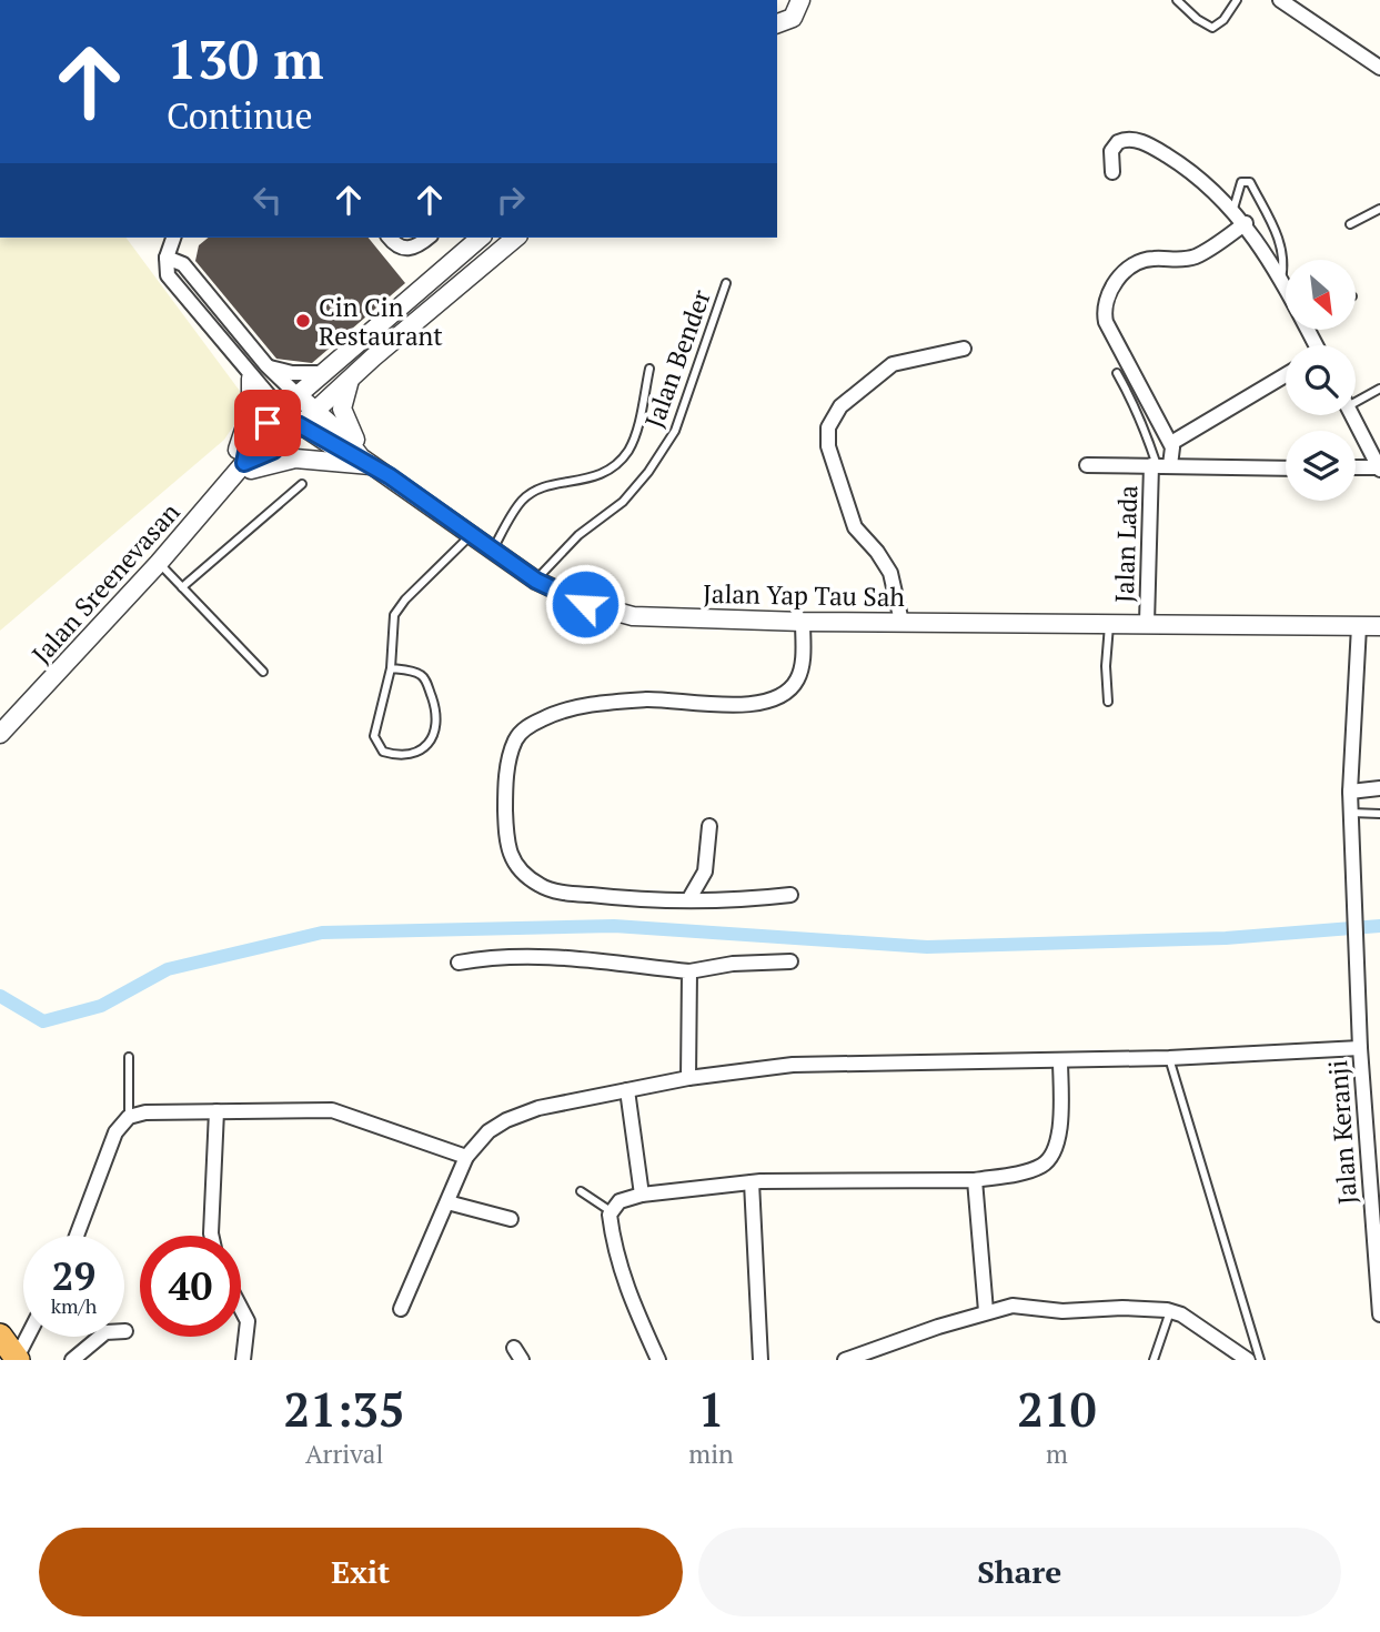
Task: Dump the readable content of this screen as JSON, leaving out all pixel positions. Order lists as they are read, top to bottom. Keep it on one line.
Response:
{"streets":{"street":["Jalan Lada","Jalan Sreenevasan","Jalan Yap Tau Sah","Jalan Keranji"],"lane":["Jalan Bender"]},"crossings":[["Jalan Bender","Jalan Yap Tau Sah"],["Jalan Lada","Jalan Yap Tau Sah"]],"places":["Cin Cin Restaurant"],"north":"bottom right","page":{"turn":["130 m","Continue"],"speed":"29 km/h","limit":"40","eta":["21:35","Arrival","1","min","210","m"],"buttons":["Exit","Share"]}}
